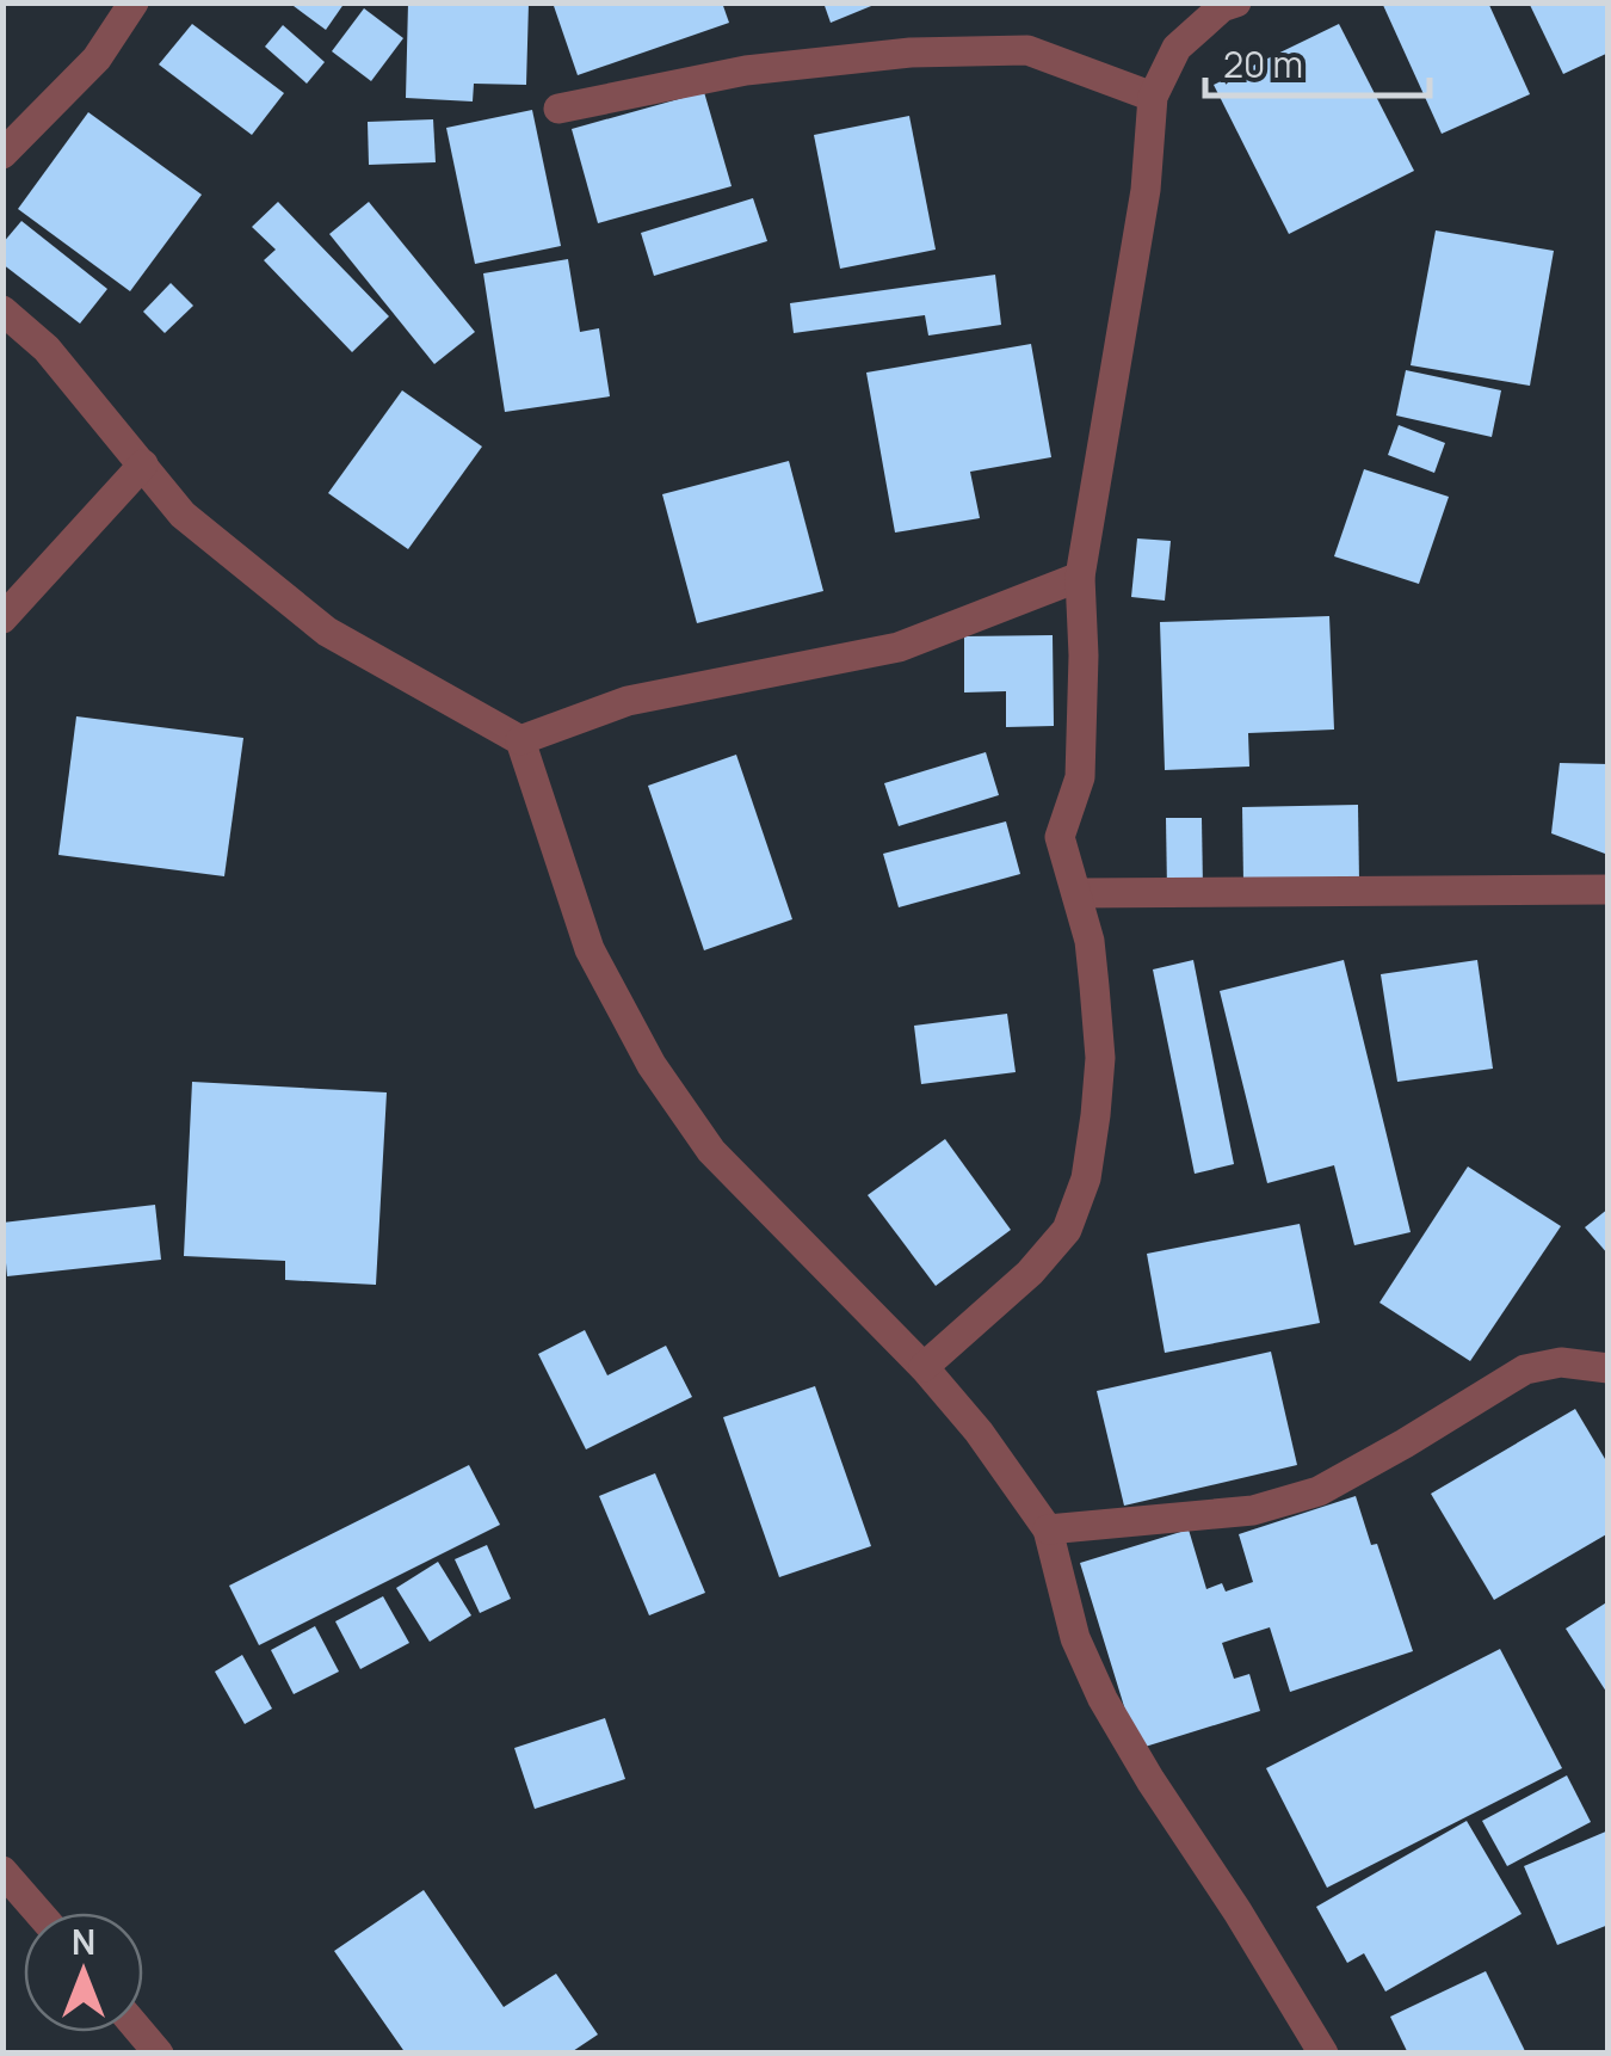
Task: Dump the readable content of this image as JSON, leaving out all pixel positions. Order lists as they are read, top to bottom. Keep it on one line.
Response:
{"scale_bar":"20 m","north":"top"}
